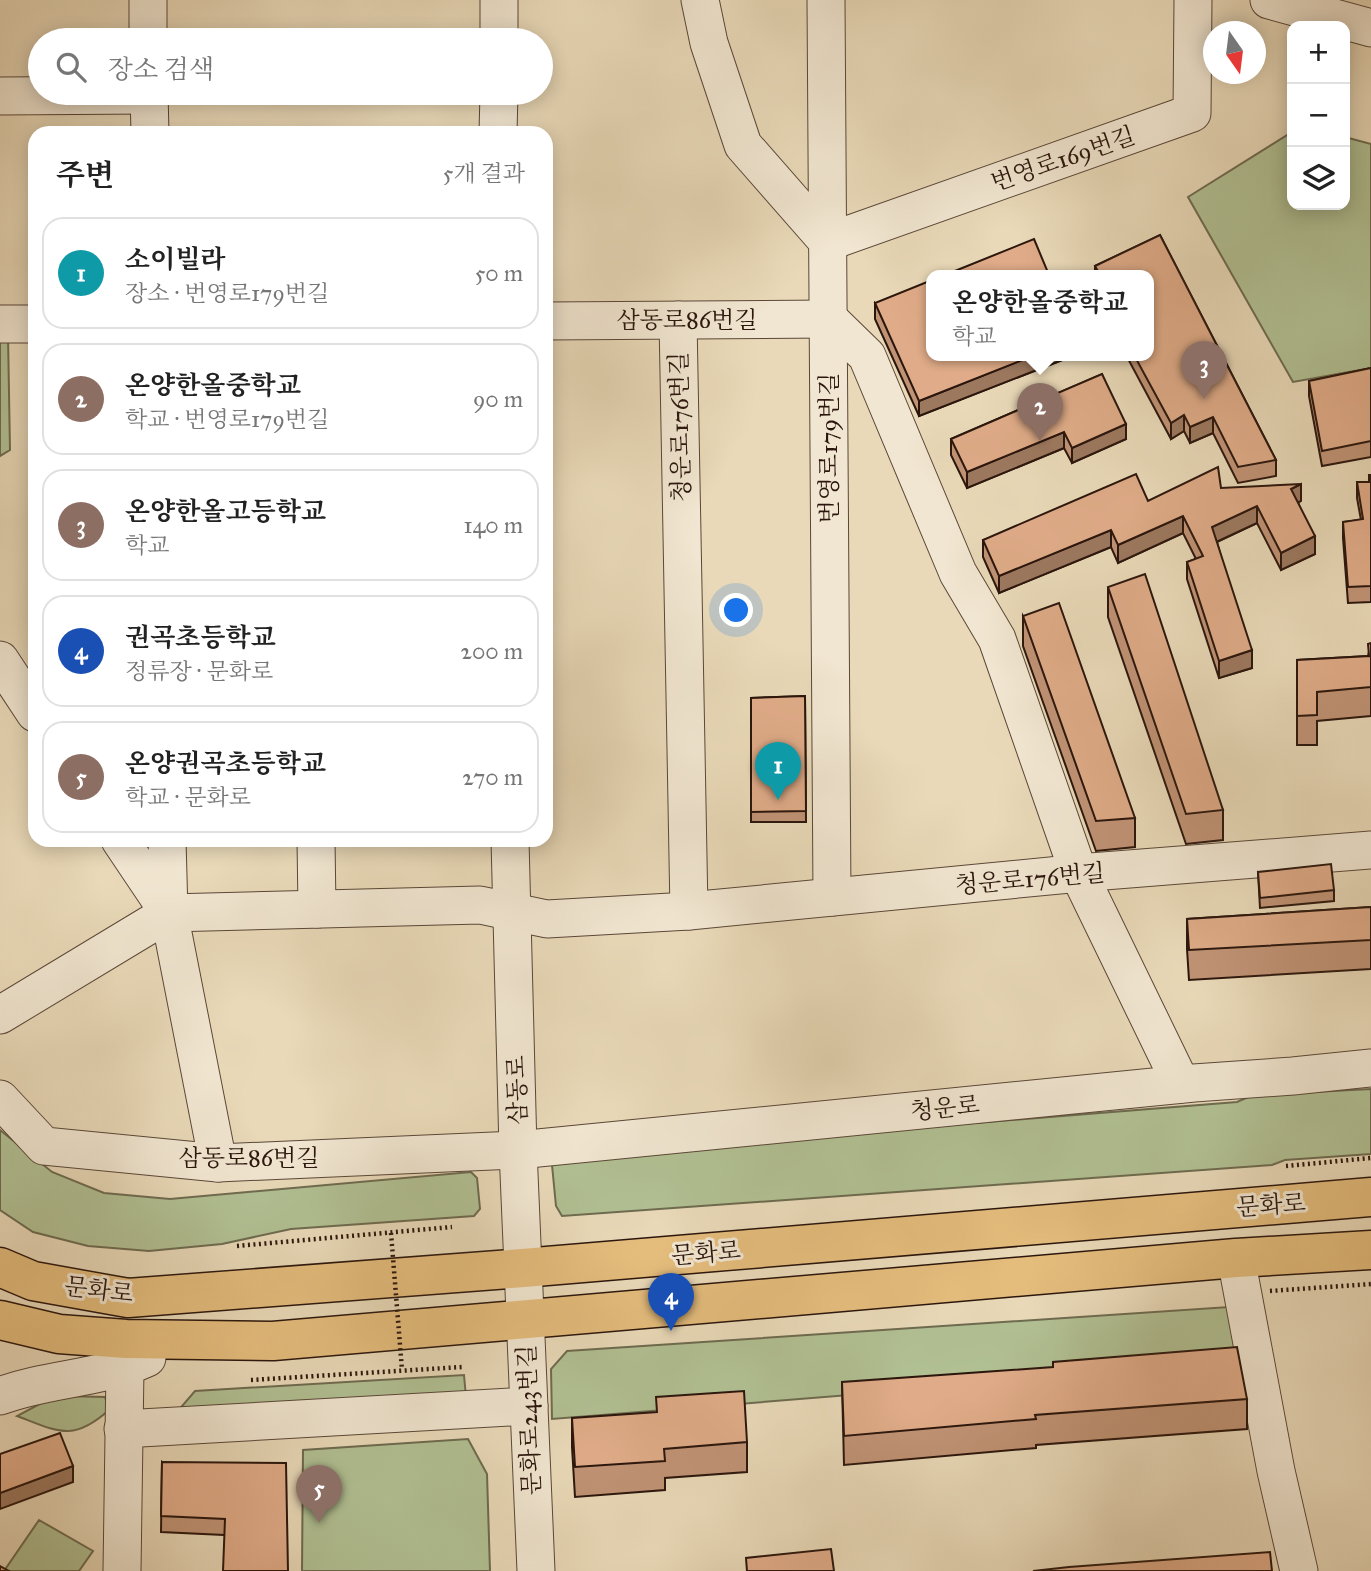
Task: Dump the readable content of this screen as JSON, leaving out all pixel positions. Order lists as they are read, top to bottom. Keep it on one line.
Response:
{"streets":{"main road":["문화로"],"street":["번영로169번길","삼동로86번길","청운로176번길","번영로179번길","삼동로","청운로","문화로243번길"]},"crossings":[["번영로169번길","번영로179번길"],["삼동로86번길","청운로176번길"],["삼동로86번길","번영로179번길"],["삼동로86번길","삼동로"],["삼동로86번길","청운로"],["청운로176번길","번영로179번길"],["청운로176번길","삼동로"],["삼동로","청운로"],["삼동로","문화로"],["삼동로","문화로243번길"],["문화로","문화로243번길"]],"north":"bottom","page":{"map_buttons":["+","−"],"search":"장소 검색","heading":["주변","5개 결과"],"list":[{"mark":"1","name":"소이빌라","note":"장소 · 번영로179번길","value":"50 m"},{"mark":"2","name":"온양한올중학교","note":"학교 · 번영로179번길","value":"90 m"},{"mark":"3","name":"온양한올고등학교","note":"학교","value":"140 m"},{"mark":"4","name":"권곡초등학교","note":"정류장 · 문화로","value":"200 m"},{"mark":"5","name":"온양권곡초등학교","note":"학교 · 문화로","value":"270 m"}],"popup":["온양한올중학교","학교"],"pins":["3","2","1","4","5"]}}
